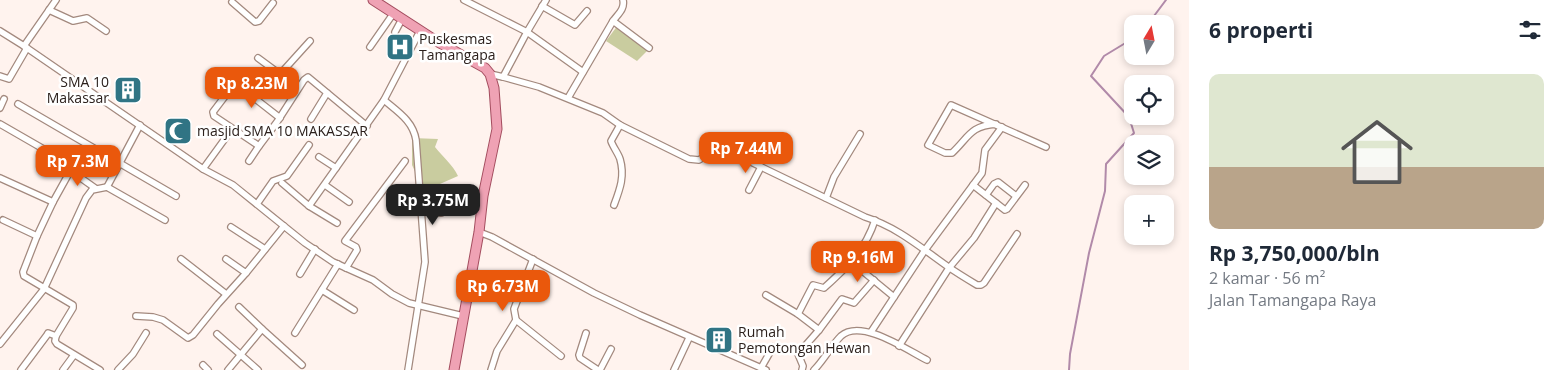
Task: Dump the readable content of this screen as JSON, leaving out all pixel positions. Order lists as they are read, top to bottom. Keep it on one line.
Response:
{"places":{"hospital":["Puskesmas Tamangapa"],"building":["SMA 10 Makassar","Rumah Pemotongan Hewan"],"mosque":["masjid SMA 10 MAKASSAR"]},"north":"top","page":{"heading":"6 properti","map_buttons":"+","list":[{"name":"Rp 3,750,000/bln","note":"2 kamar · 56 m² · Jalan Tamangapa Raya"}],"price":["Rp 8.23M","Rp 7.44M","Rp 7.3M","Rp 3.75M","Rp 9.16M","Rp 6.73M"]}}
